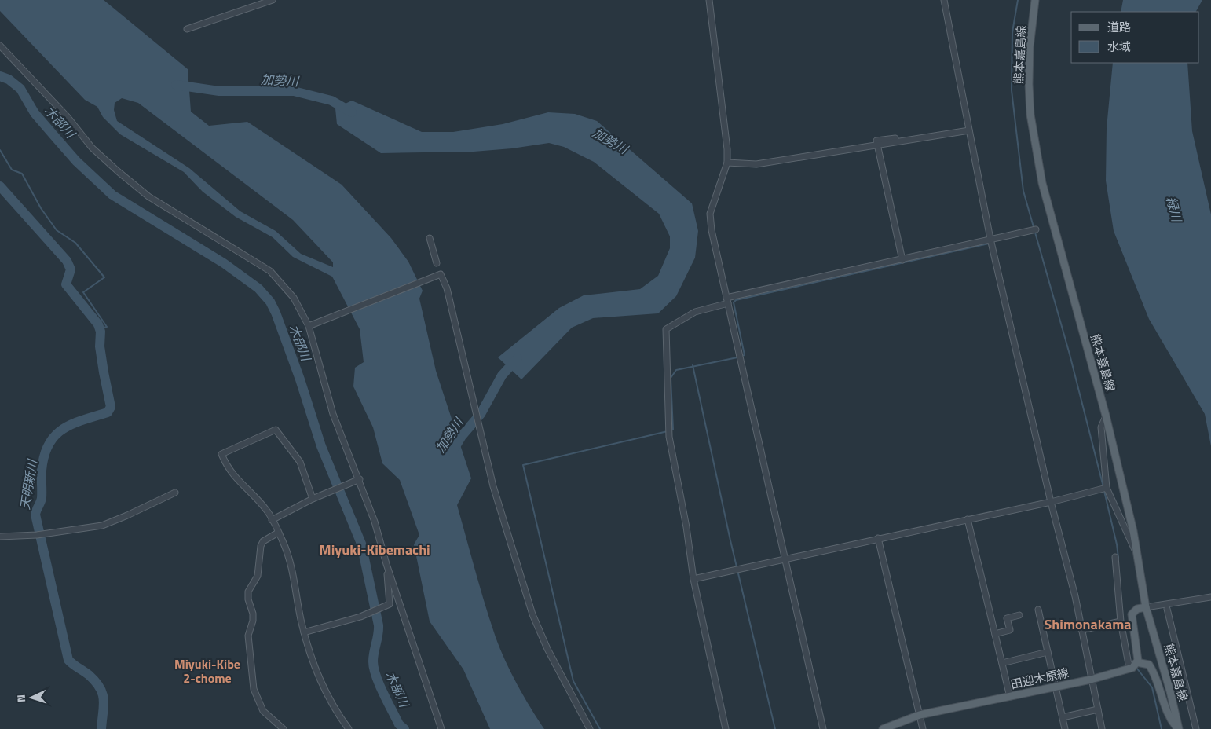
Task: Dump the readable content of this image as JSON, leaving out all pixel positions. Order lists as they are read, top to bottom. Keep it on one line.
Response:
{"streets":{"main road":["熊本嘉島線","田迎木原線"]},"districts":["Miyuki-Kibemachi","Shimonakama","Miyuki-Kibe 2-chome"],"water":["加勢川","木部川","緑川","天明新川"],"legend":["道路","水域"],"north":"left"}
